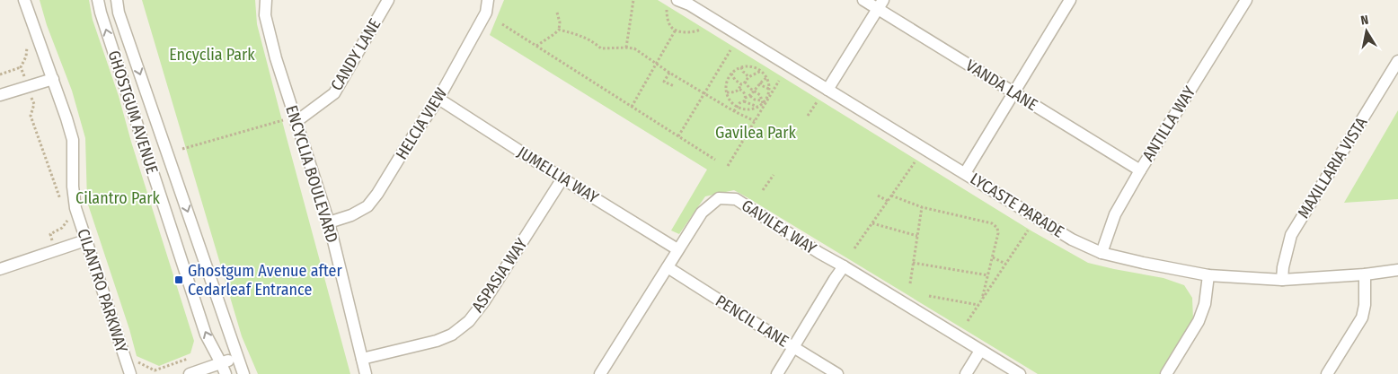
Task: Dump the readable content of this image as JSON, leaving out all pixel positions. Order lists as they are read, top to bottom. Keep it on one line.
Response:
{"streets":{"street":["CANDY LANE","VANDA LANE","GHOSTGUM AVENUE","HELCIA VIEW","ANTILLA WAY","MAXILLARIA VISTA","ENCYCLIA BOULEVARD","JUMELLIA WAY","LYCASTE PARADE","GAVILEA WAY","ASPASIA WAY","CILANTRO PARKWAY","PENCIL LANE"]},"crossings":[["CANDY LANE","ENCYCLIA BOULEVARD"],["VANDA LANE","ANTILLA WAY"],["HELCIA VIEW","ENCYCLIA BOULEVARD"],["HELCIA VIEW","JUMELLIA WAY"],["ANTILLA WAY","LYCASTE PARADE"],["MAXILLARIA VISTA","LYCASTE PARADE"],["ENCYCLIA BOULEVARD","ASPASIA WAY"],["JUMELLIA WAY","GAVILEA WAY"],["JUMELLIA WAY","ASPASIA WAY"],["GAVILEA WAY","PENCIL LANE"]],"parks":["Encyclia Park","Gavilea Park","Cilantro Park"],"places":{"transit":["Ghostgum Avenue after Cedarleaf Entrance"]},"north":"top"}
